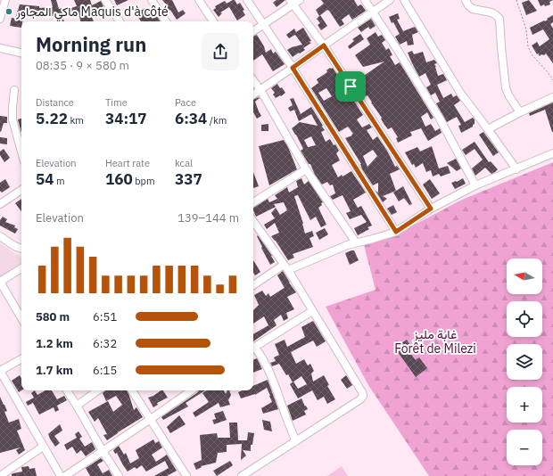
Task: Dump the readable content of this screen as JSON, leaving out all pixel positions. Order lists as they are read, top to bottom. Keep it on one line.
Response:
{"parks":["غابة مليز Forêt de Milezi"],"places":["ماكي المجاور Maquis d'à côté"],"north":"left","page":{"heading":["Morning run","08:35 · 9 × 580 m"],"stats":[["Distance","5.22 km"],["Time","34:17"],["Pace","6:34 /km"],["Elevation","54 m"],["Heart rate","160 bpm"],["kcal","337"]],"chart":["Elevation","139–144 m"],"map_buttons":["+","−"],"list":[{"name":"580 m","note":"6:51"},{"name":"1.2 km","note":"6:32"},{"name":"1.7 km","note":"6:15"}]}}
